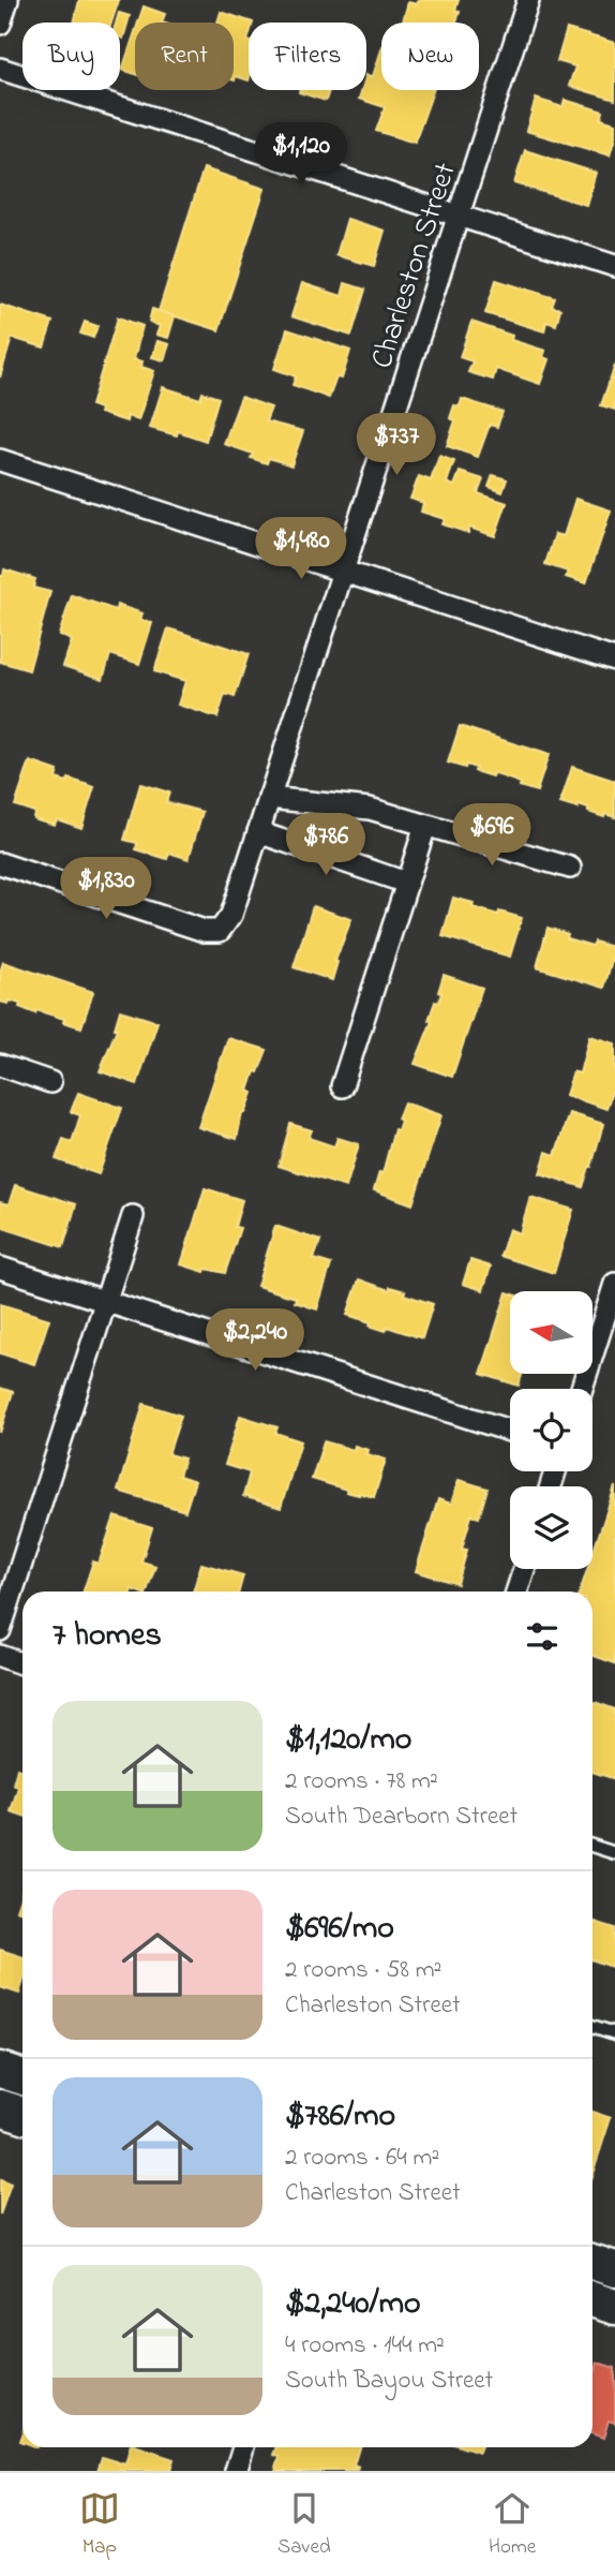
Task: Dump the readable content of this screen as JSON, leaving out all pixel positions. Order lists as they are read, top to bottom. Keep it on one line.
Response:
{"streets":{"street":["Charleston Street"]},"north":"left","page":{"chip":["Buy","Rent","Filters","New"],"price":["$1,120","$737","$1,480","$696","$786","$1,830","$2,240"],"heading":"7 homes","list":[{"name":"$1,120/mo","note":"2 rooms · 78 m² · South Dearborn Street"},{"name":"$696/mo","note":"2 rooms · 58 m² · Charleston Street"},{"name":"$786/mo","note":"2 rooms · 64 m² · Charleston Street"},{"name":"$2,240/mo","note":"4 rooms · 144 m² · South Bayou Street"}],"tabs":["Map","Saved","Home"]}}
